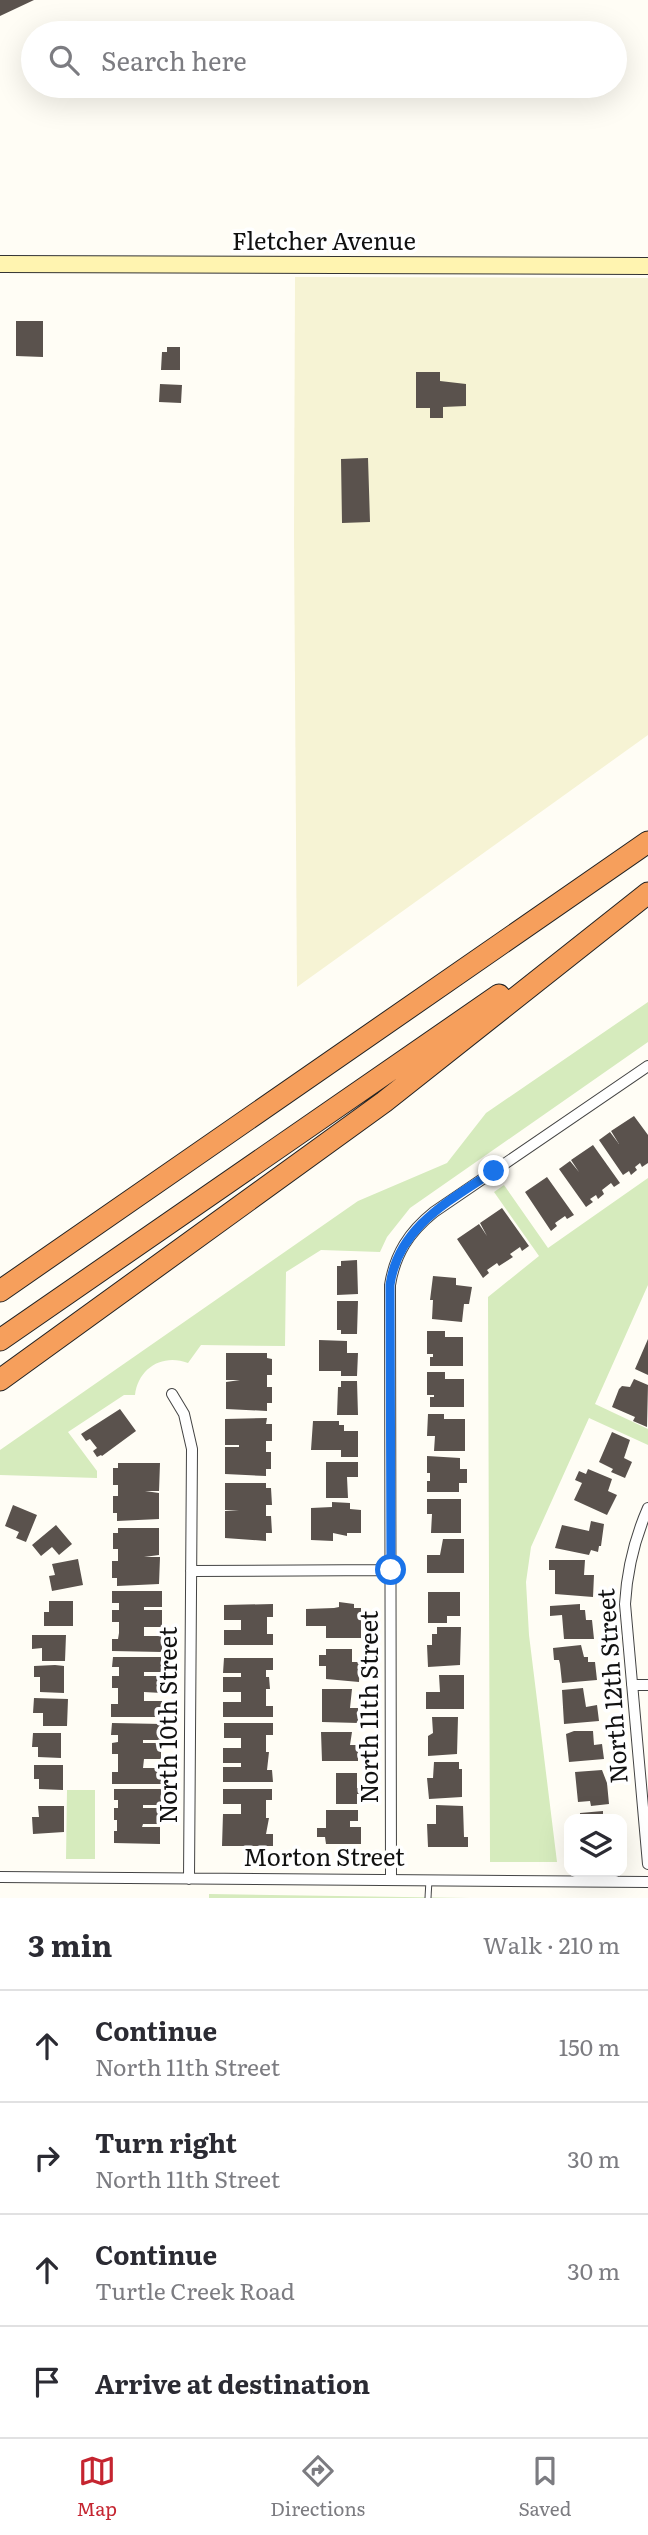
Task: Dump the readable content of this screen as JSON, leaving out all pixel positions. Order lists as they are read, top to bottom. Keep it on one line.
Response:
{"streets":{"street":["Fletcher Avenue","North 12th Street","North 11th Street","North 10th Street","Morton Street"]},"crossings":[["North 11th Street","Morton Street"],["North 10th Street","Morton Street"]],"page":{"search":"Search here","heading":["3 min","Walk · 210 m"],"list":[["Continue","North 11th Street","150 m"],["Turn right","North 11th Street","30 m"],["Continue","Turtle Creek Road","30 m"],"Arrive at destination"],"nav":["Map","Directions","Saved"]}}
